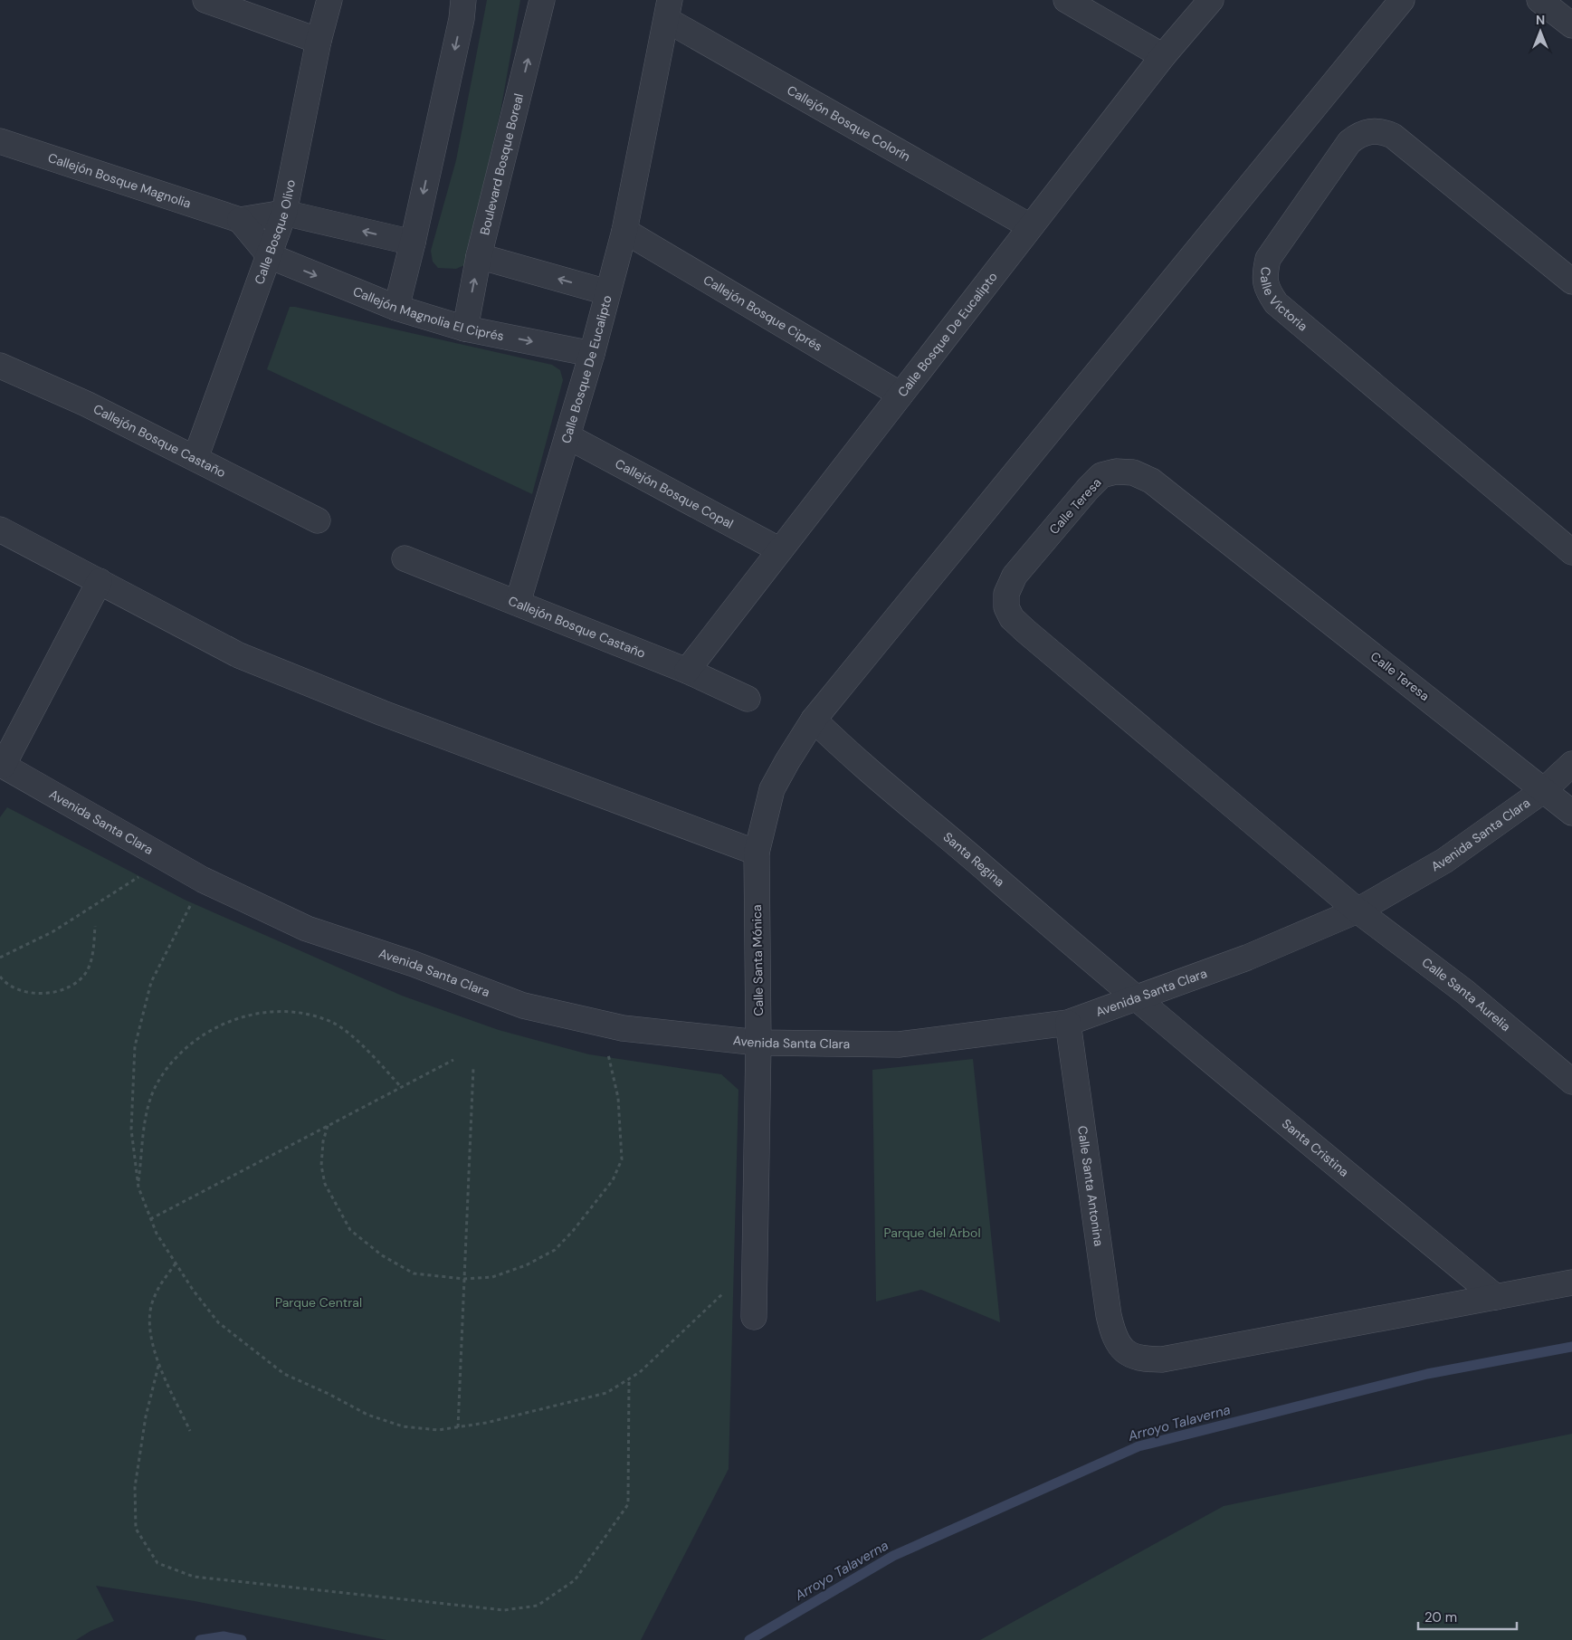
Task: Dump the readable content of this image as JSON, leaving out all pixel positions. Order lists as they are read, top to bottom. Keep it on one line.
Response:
{"streets":{"street":["Callejón Bosque Colorín","Boulevard Bosque Boreal","Callejón Bosque Magnolia","Calle Bosque Olivo","Calle Victoria","Callejón Bosque Ciprés","Callejón Magnolia El Ciprés","Calle Bosque De Eucalipto","Callejón Bosque Castaño","Callejón Bosque Copal","Calle Teresa","Avenida Santa Clara","Santa Regina","Calle Santa Mónica","Calle Santa Aurelia","Santa Cristina","Calle Santa Antonina"]},"crossings":[["Callejón Bosque Colorín","Calle Bosque De Eucalipto"],["Boulevard Bosque Boreal","Callejón Magnolia El Ciprés"],["Callejón Bosque Magnolia","Calle Bosque Olivo"],["Calle Bosque Olivo","Callejón Magnolia El Ciprés"],["Calle Bosque Olivo","Callejón Bosque Castaño"],["Callejón Bosque Ciprés","Calle Bosque De Eucalipto"],["Callejón Magnolia El Ciprés","Calle Bosque De Eucalipto"],["Calle Bosque De Eucalipto","Callejón Bosque Castaño"],["Calle Bosque De Eucalipto","Callejón Bosque Copal"],["Calle Teresa","Avenida Santa Clara"],["Calle Teresa","Calle Santa Aurelia"],["Avenida Santa Clara","Santa Regina"],["Avenida Santa Clara","Calle Santa Mónica"],["Avenida Santa Clara","Calle Santa Aurelia"],["Avenida Santa Clara","Santa Cristina"],["Avenida Santa Clara","Calle Santa Antonina"],["Santa Regina","Calle Santa Mónica"],["Santa Regina","Santa Cristina"],["Santa Cristina","Calle Santa Antonina"]],"water":["Arroyo Talaverna"],"parks":["Parque del Arbol","Parque Central"],"scale_bar":"20 m","north":"top"}
